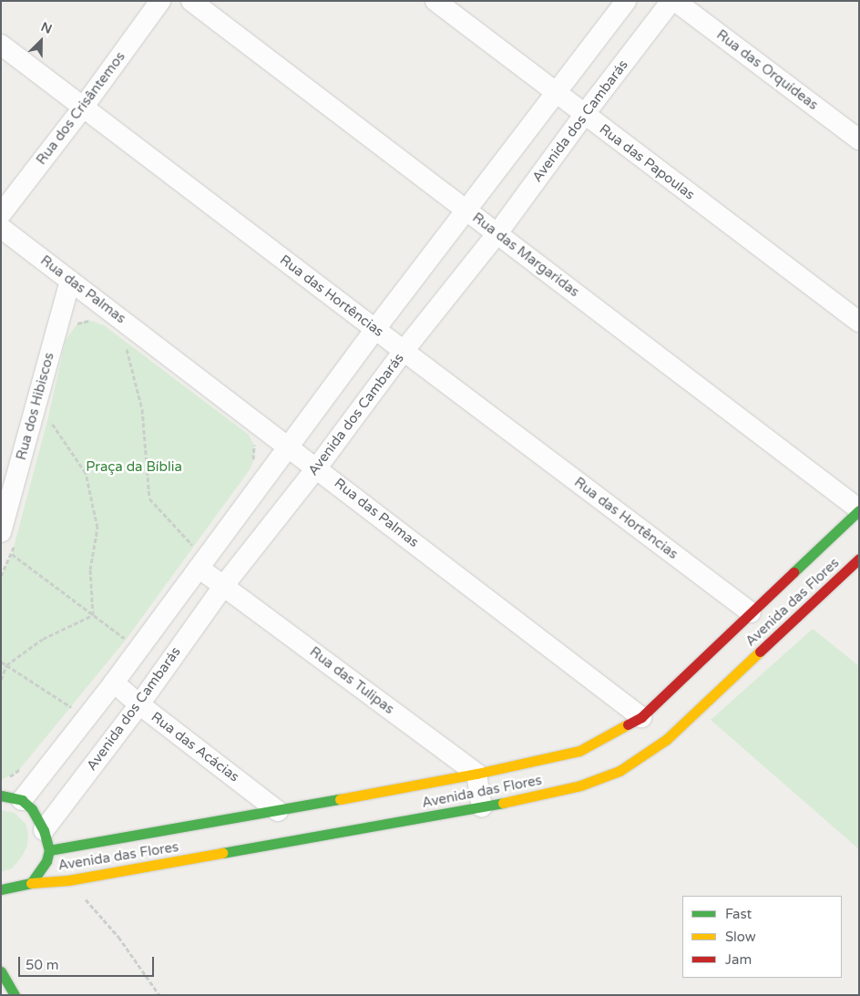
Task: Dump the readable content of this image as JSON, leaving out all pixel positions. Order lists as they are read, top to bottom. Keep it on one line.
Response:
{"streets":{"main road":["Avenida das Flores"],"street":["Rua das Orquídeas","Rua dos Crisântemos","Avenida dos Cambarás","Rua das Papoulas","Rua das Margaridas","Rua das Palmas","Rua das Hortências","Rua dos Hibiscos","Rua das Tulipas","Rua das Acácias"]},"crossings":[["Rua dos Crisântemos","Rua das Hortências"],["Avenida dos Cambarás","Rua das Papoulas"],["Avenida dos Cambarás","Rua das Margaridas"],["Avenida dos Cambarás","Rua das Palmas"],["Avenida dos Cambarás","Rua das Hortências"],["Avenida dos Cambarás","Rua das Tulipas"],["Avenida dos Cambarás","Rua das Acácias"],["Rua das Margaridas","Avenida das Flores"],["Rua das Palmas","Rua dos Hibiscos"],["Rua das Palmas","Avenida das Flores"],["Rua das Hortências","Avenida das Flores"],["Avenida das Flores","Rua das Tulipas"],["Avenida das Flores","Rua das Acácias"]],"parks":["Praça da Bíblia"],"legend":["Fast","Slow","Jam"],"scale_bar":"50 m","north":"top right"}
